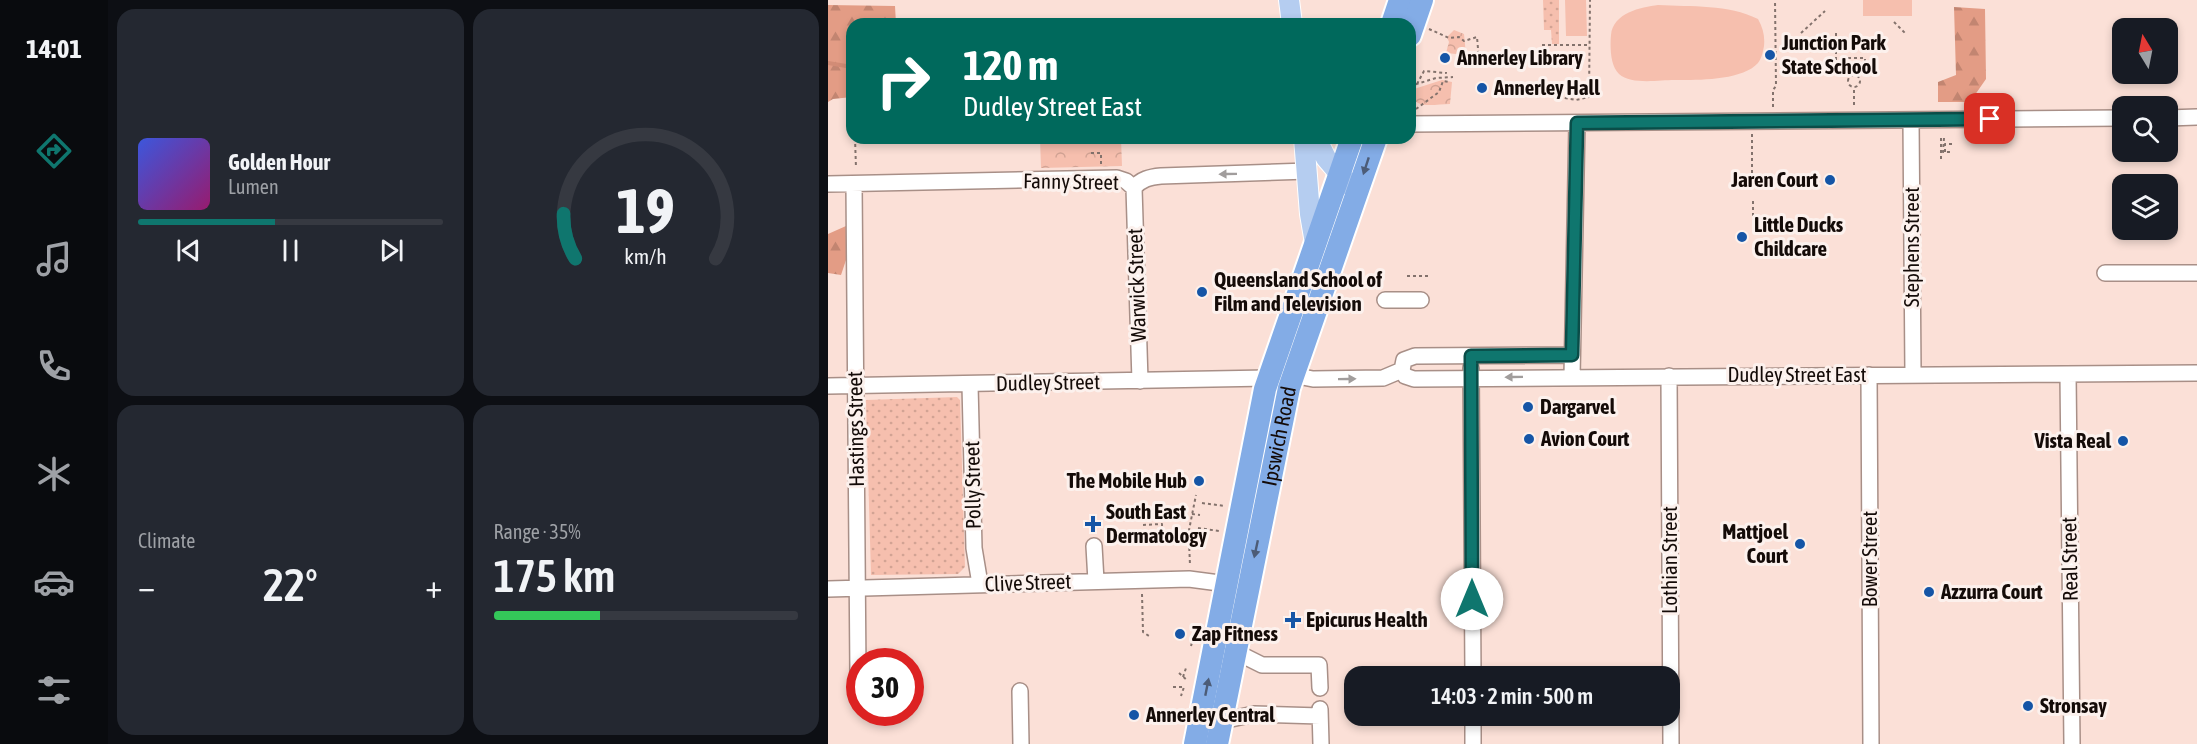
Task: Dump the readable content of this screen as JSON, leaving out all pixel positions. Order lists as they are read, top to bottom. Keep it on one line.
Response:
{"streets":{"highway":["Ipswich Road"],"street":["Fanny Street","Stephens Street","Warwick Street","Dudley Street East","Dudley Street","Hastings Street","Polly Street","Bower Street","Real Street","Lothian Street","Clive Street"]},"crossings":[["Fanny Street","Warwick Street"],["Fanny Street","Hastings Street"],["Stephens Street","Dudley Street East"],["Warwick Street","Dudley Street"],["Dudley Street East","Bower Street"],["Dudley Street East","Real Street"],["Dudley Street East","Lothian Street"],["Dudley Street","Hastings Street"],["Dudley Street","Ipswich Road"],["Dudley Street","Polly Street"],["Hastings Street","Clive Street"],["Ipswich Road","Clive Street"],["Polly Street","Clive Street"]],"one_way":["Fanny Street"],"places":{"other":["Junction Park State School","Annerley Library","Annerley Hall","Jaren Court","Little Ducks Childcare","Queensland School of Film and Television","Dargarvel","Avion Court","Vista Real","The Mobile Hub","Mattjoel Court","Azzurra Court","Zap Fitness","Stronsay","Annerley Central"],"health":["South East Dermatology","Epicurus Health"]},"north":"top","page":{"tabs":"14:01","turn":["120 m","Dudley Street East"],"song":["Golden Hour","Lumen"],"tile":["Climate",["Range · 35%","175 km"]],"heat":["−","22°","+"],"limit":"30","trip":"14:03 · 2 min · 500 m","gauge":["19","km/h"]}}
